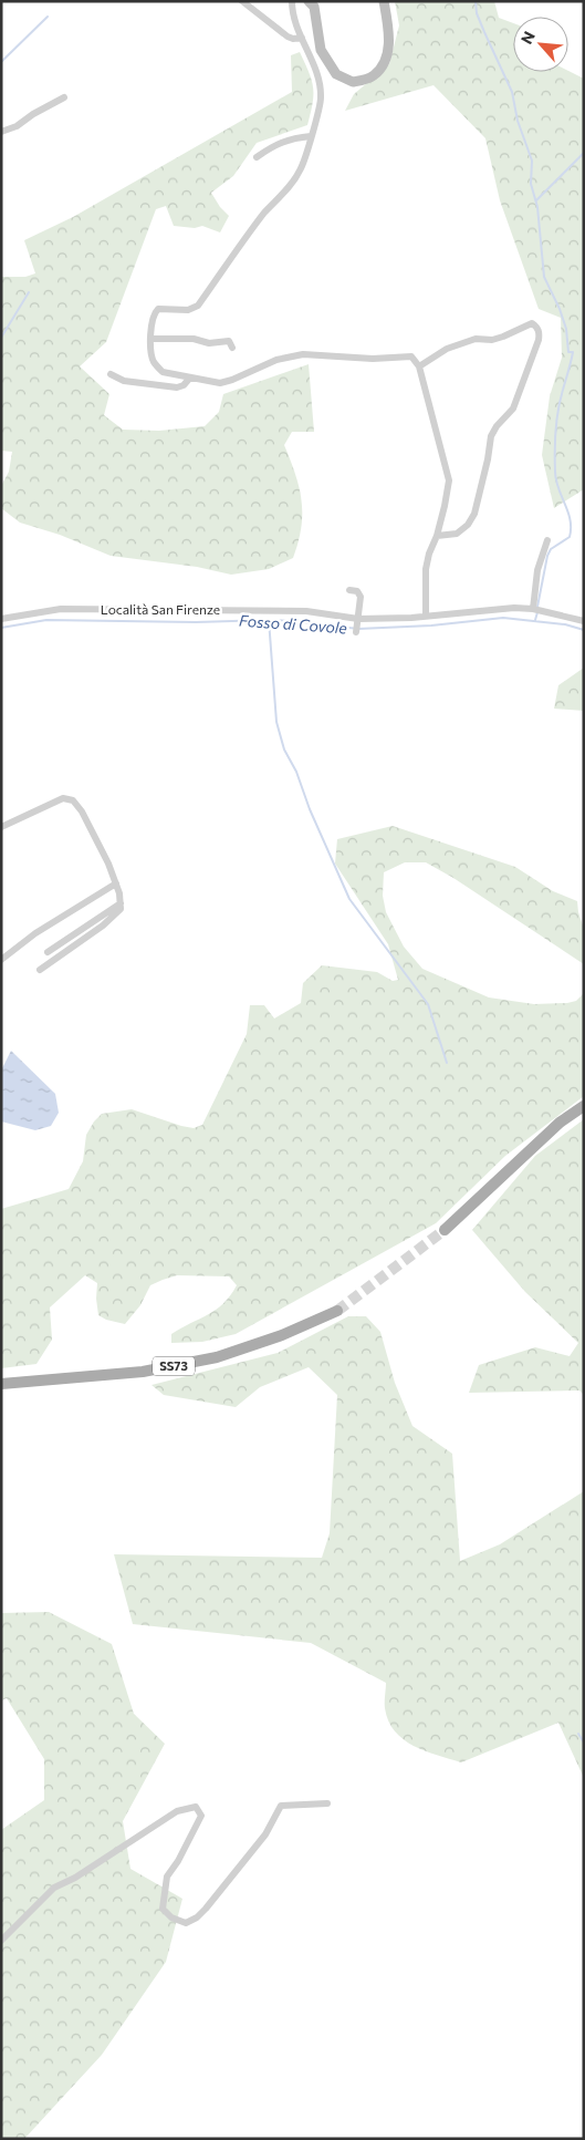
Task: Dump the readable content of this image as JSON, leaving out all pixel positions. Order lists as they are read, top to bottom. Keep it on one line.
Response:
{"streets":{"main road":["SS73"],"street":["Località San Firenze"]},"water":["Fosso di Covole"],"north":"top left"}
